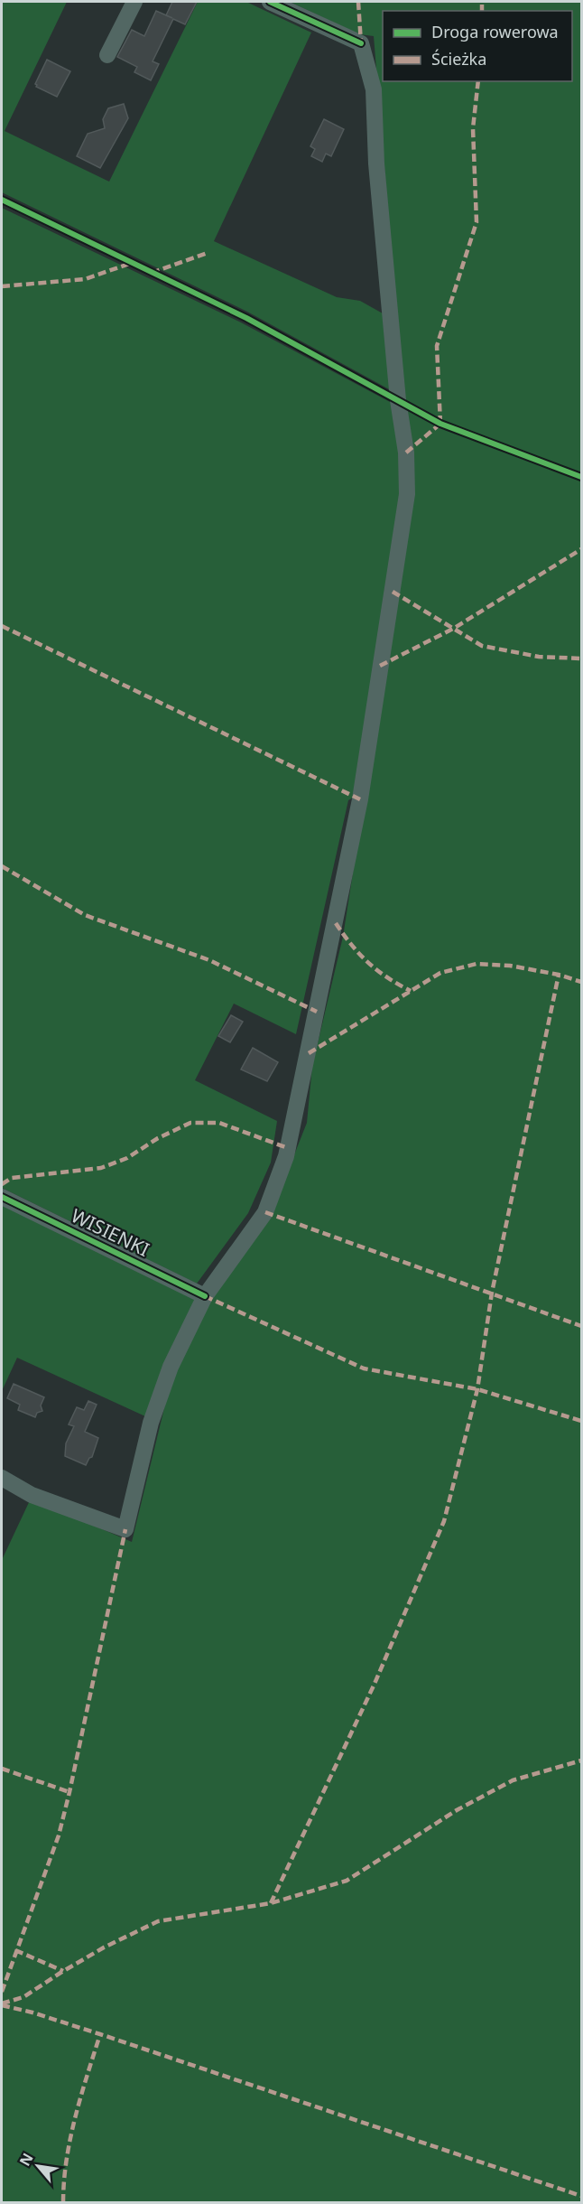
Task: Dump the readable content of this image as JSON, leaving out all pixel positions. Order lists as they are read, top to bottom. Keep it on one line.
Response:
{"streets":{"street":["WISIENKI"]},"legend":["Droga rowerowa","Ścieżka"],"north":"top left"}
